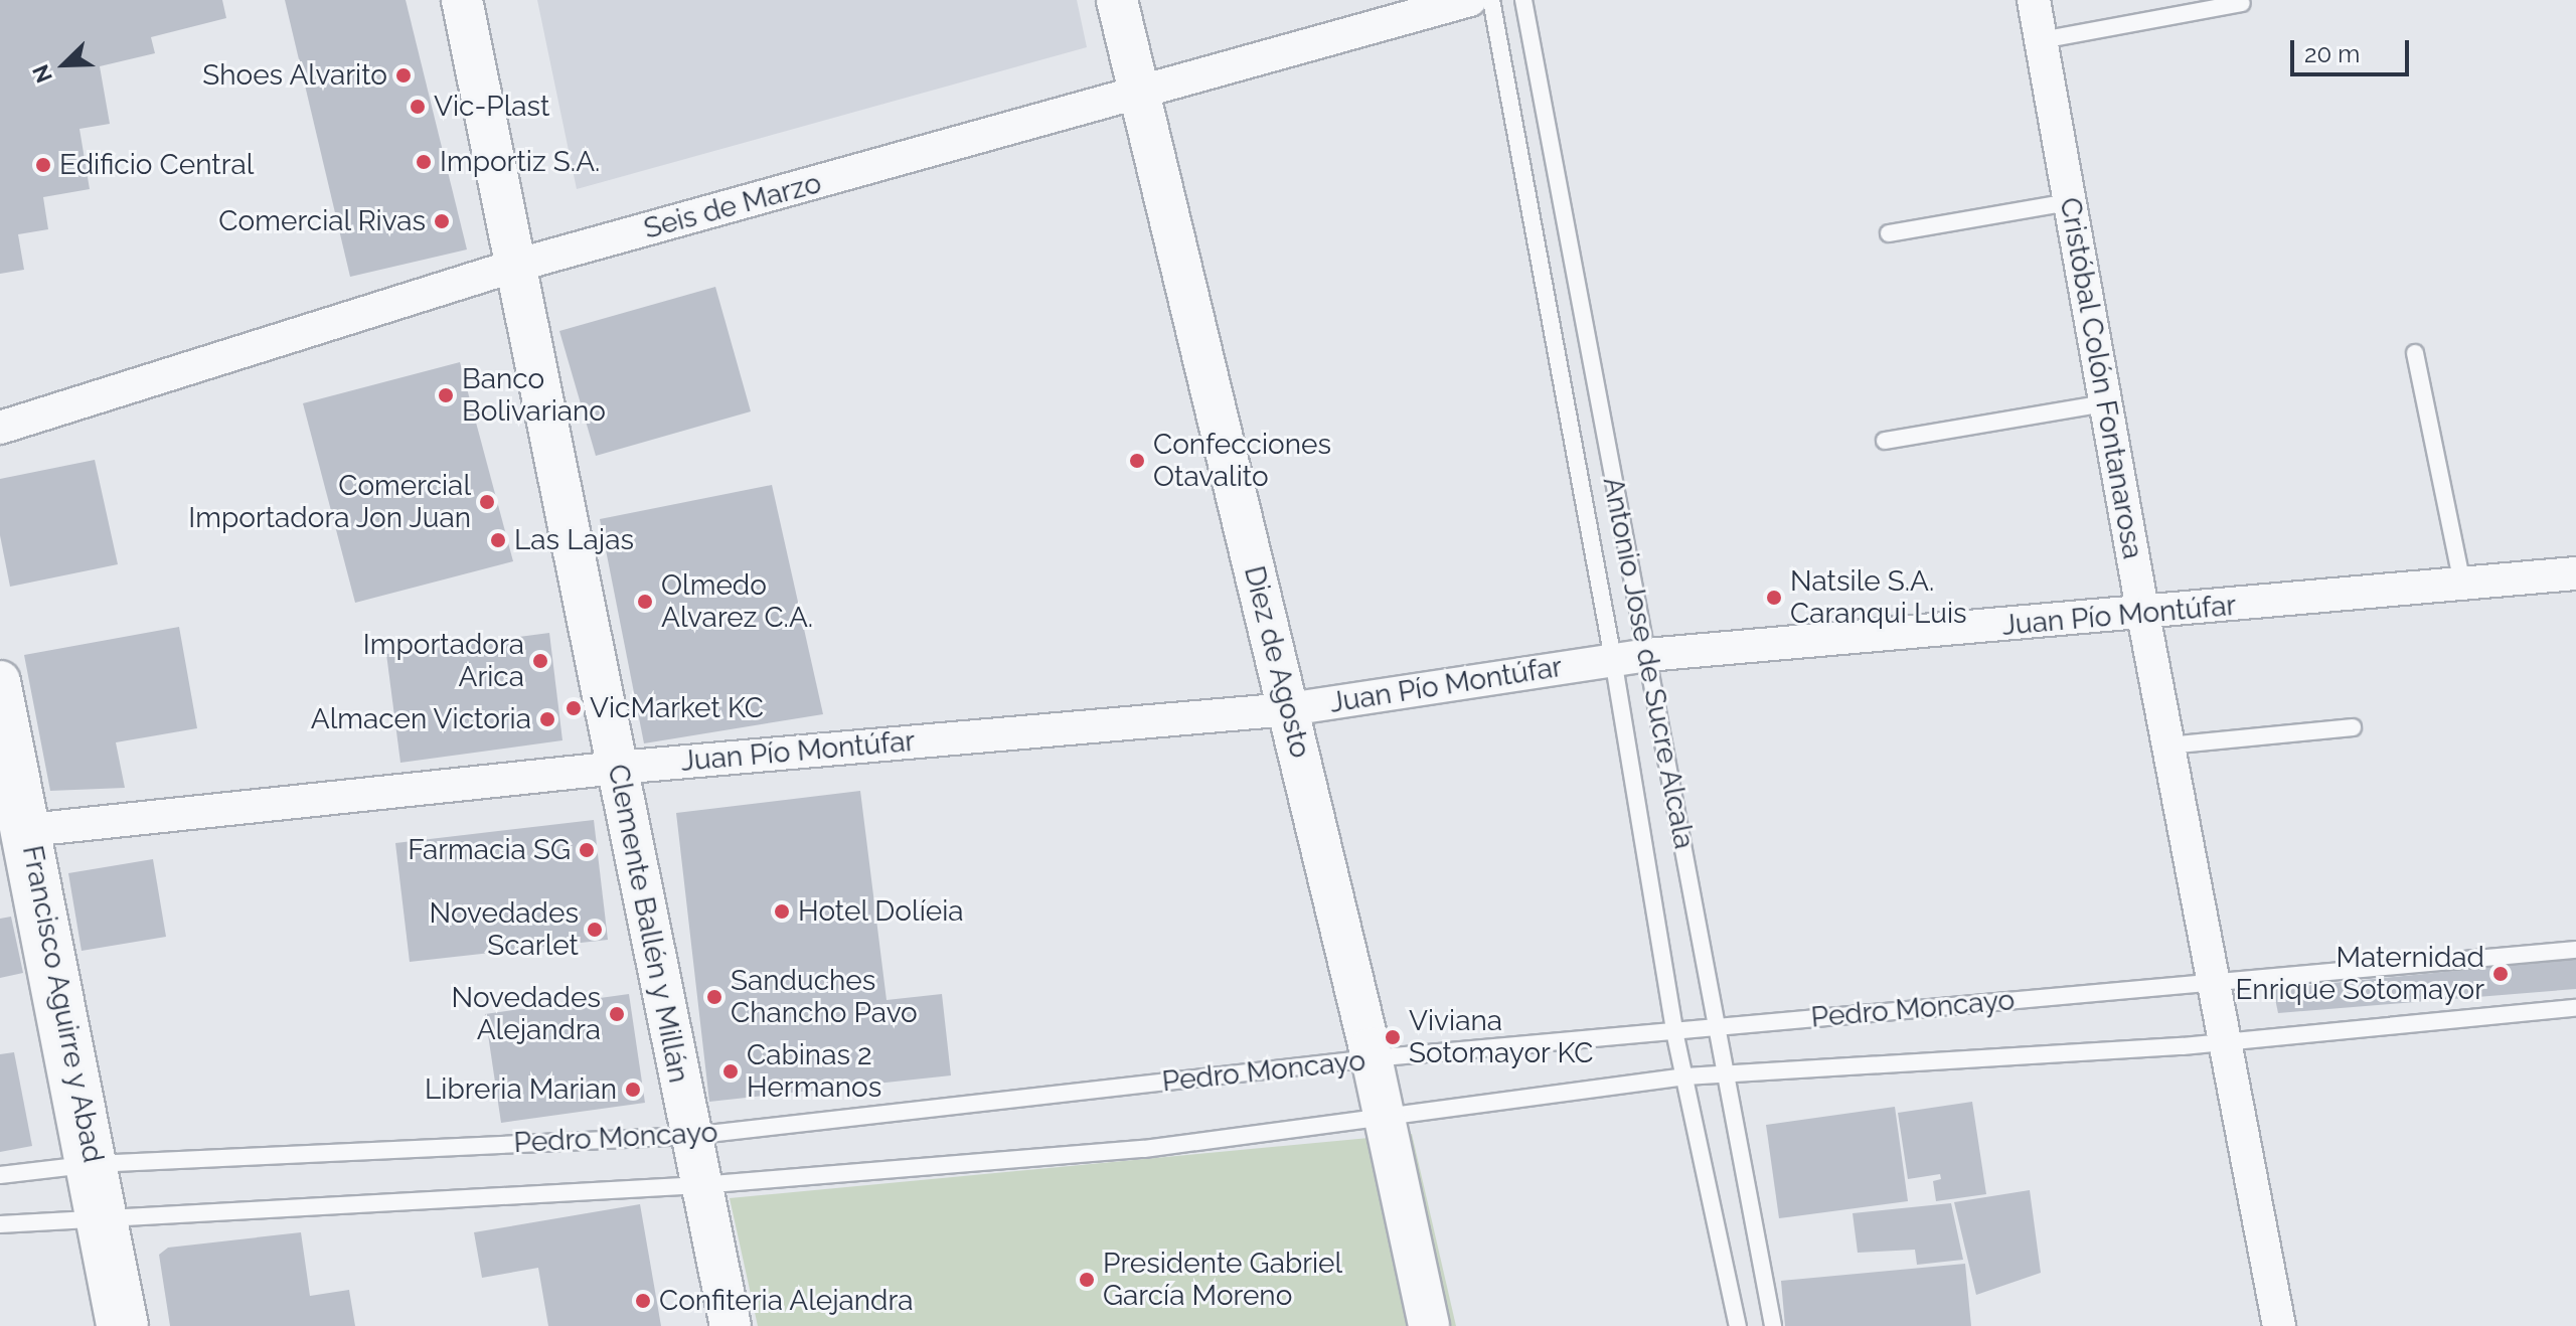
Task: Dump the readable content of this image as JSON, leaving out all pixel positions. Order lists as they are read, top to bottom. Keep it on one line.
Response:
{"streets":{"street":["Seis de Marzo","Cristóbal Colón Fontanarosa","Juan Pío Montúfar","Diez de Agosto","Clemente Ballén y Millán","Francisco Aguirre y Abad"],"lane":["Antonio Jose de Sucre Alcala","Pedro Moncayo"]},"crossings":[["Seis de Marzo","Diez de Agosto"],["Seis de Marzo","Clemente Ballén y Millán"],["Cristóbal Colón Fontanarosa","Juan Pío Montúfar"],["Cristóbal Colón Fontanarosa","Pedro Moncayo"],["Juan Pío Montúfar","Diez de Agosto"],["Juan Pío Montúfar","Antonio Jose de Sucre Alcala"],["Juan Pío Montúfar","Clemente Ballén y Millán"],["Juan Pío Montúfar","Francisco Aguirre y Abad"],["Diez de Agosto","Pedro Moncayo"],["Antonio Jose de Sucre Alcala","Pedro Moncayo"],["Clemente Ballén y Millán","Pedro Moncayo"],["Francisco Aguirre y Abad","Pedro Moncayo"]],"places":["Shoes Alvarito","Vic-Plast","Importiz S.A.","Edificio Central","Comercial Rivas","Banco Bolivariano","Confecciones Otavalito","Comercial Importadora Jon Juan","Las Lajas","Natsile S.A. Caranqui Luis","Olmedo Alvarez C.A.","Importadora Arica","VicMarket KC","Almacen Victoria","Farmacia SG","Hotel Dolíeia","Novedades Scarlet","Maternidad Enrique Sotomayor","Sanduches Chancho Pavo","Novedades Alejandra","Viviana Sotomayor KC","Cabinas 2 Hermanos","Libreria Marian","Presidente Gabriel García Moreno","Confiteria Alejandra"],"scale_bar":"20 m","north":"bottom left"}
